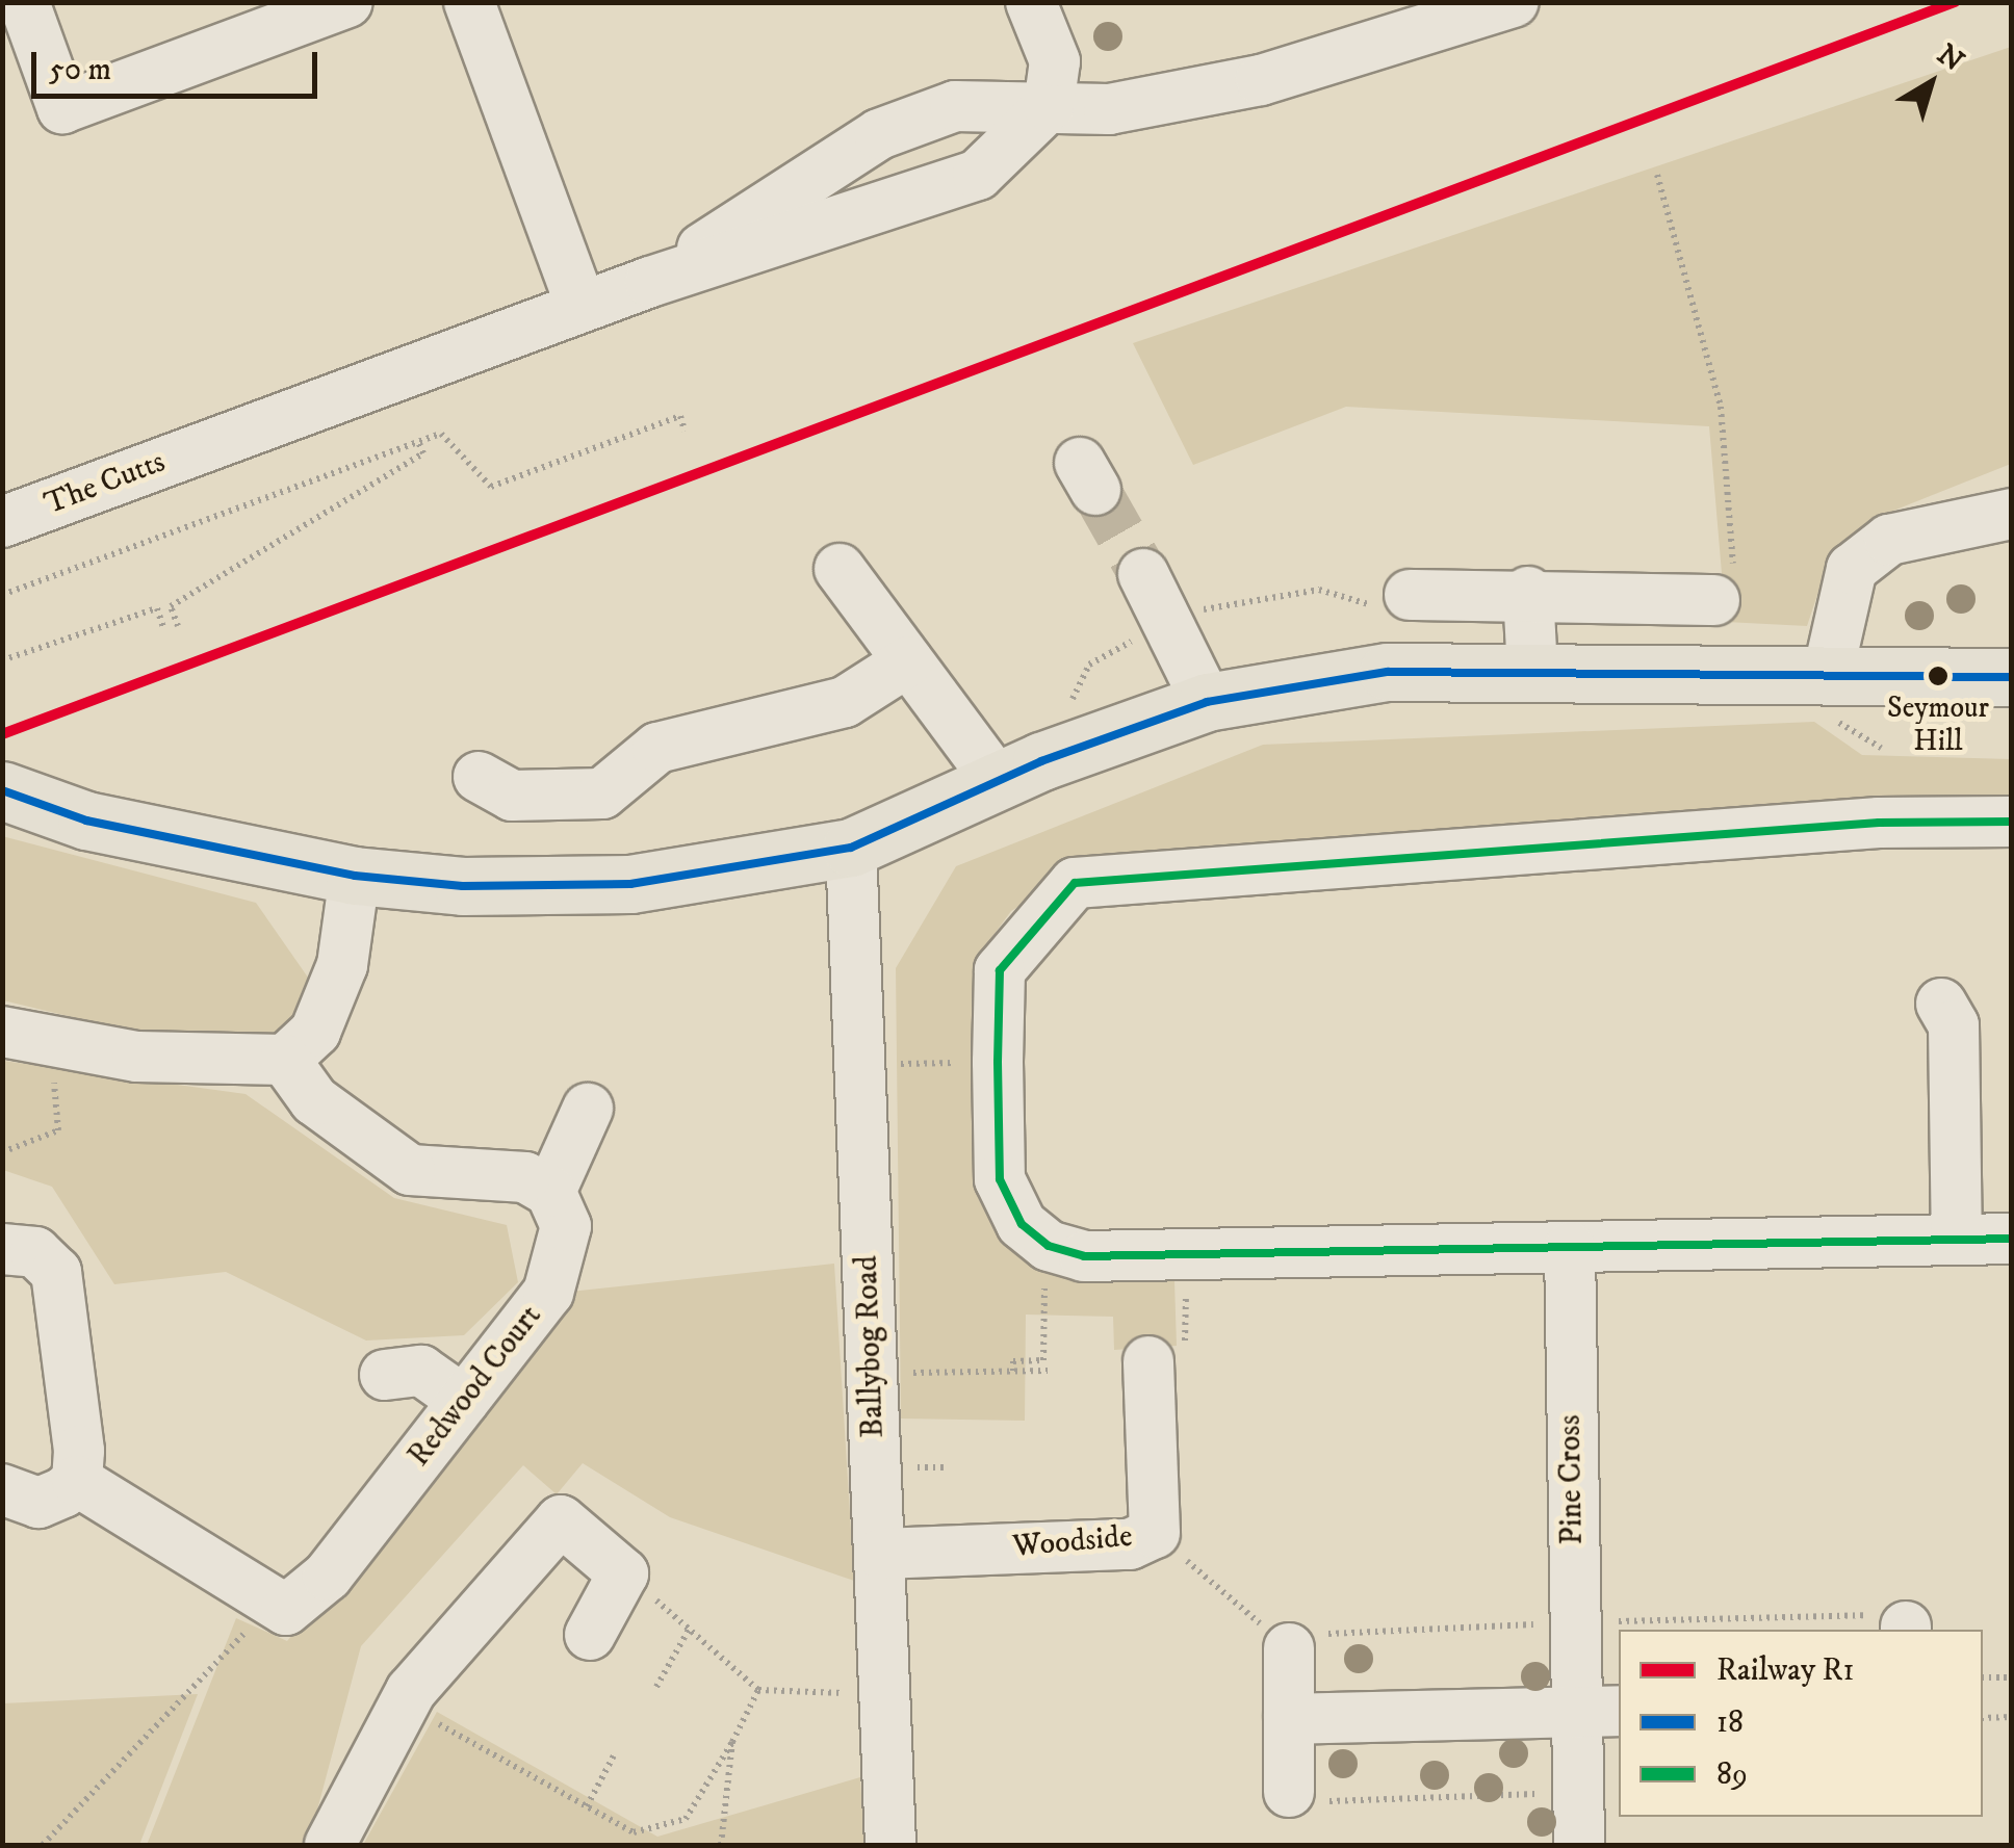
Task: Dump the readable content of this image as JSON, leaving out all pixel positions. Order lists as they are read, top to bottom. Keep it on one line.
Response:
{"streets":{"street":["The Cutts","Ballybog Road","Redwood Court","Pine Cross","Woodside"]},"crossings":[["Ballybog Road","Woodside"]],"places":["Seymour Hill"],"lines":["rail line R1","transit line 18","transit line 89"],"legend":["Railway R1","18","89"],"scale_bar":"50 m","north":"top right"}
